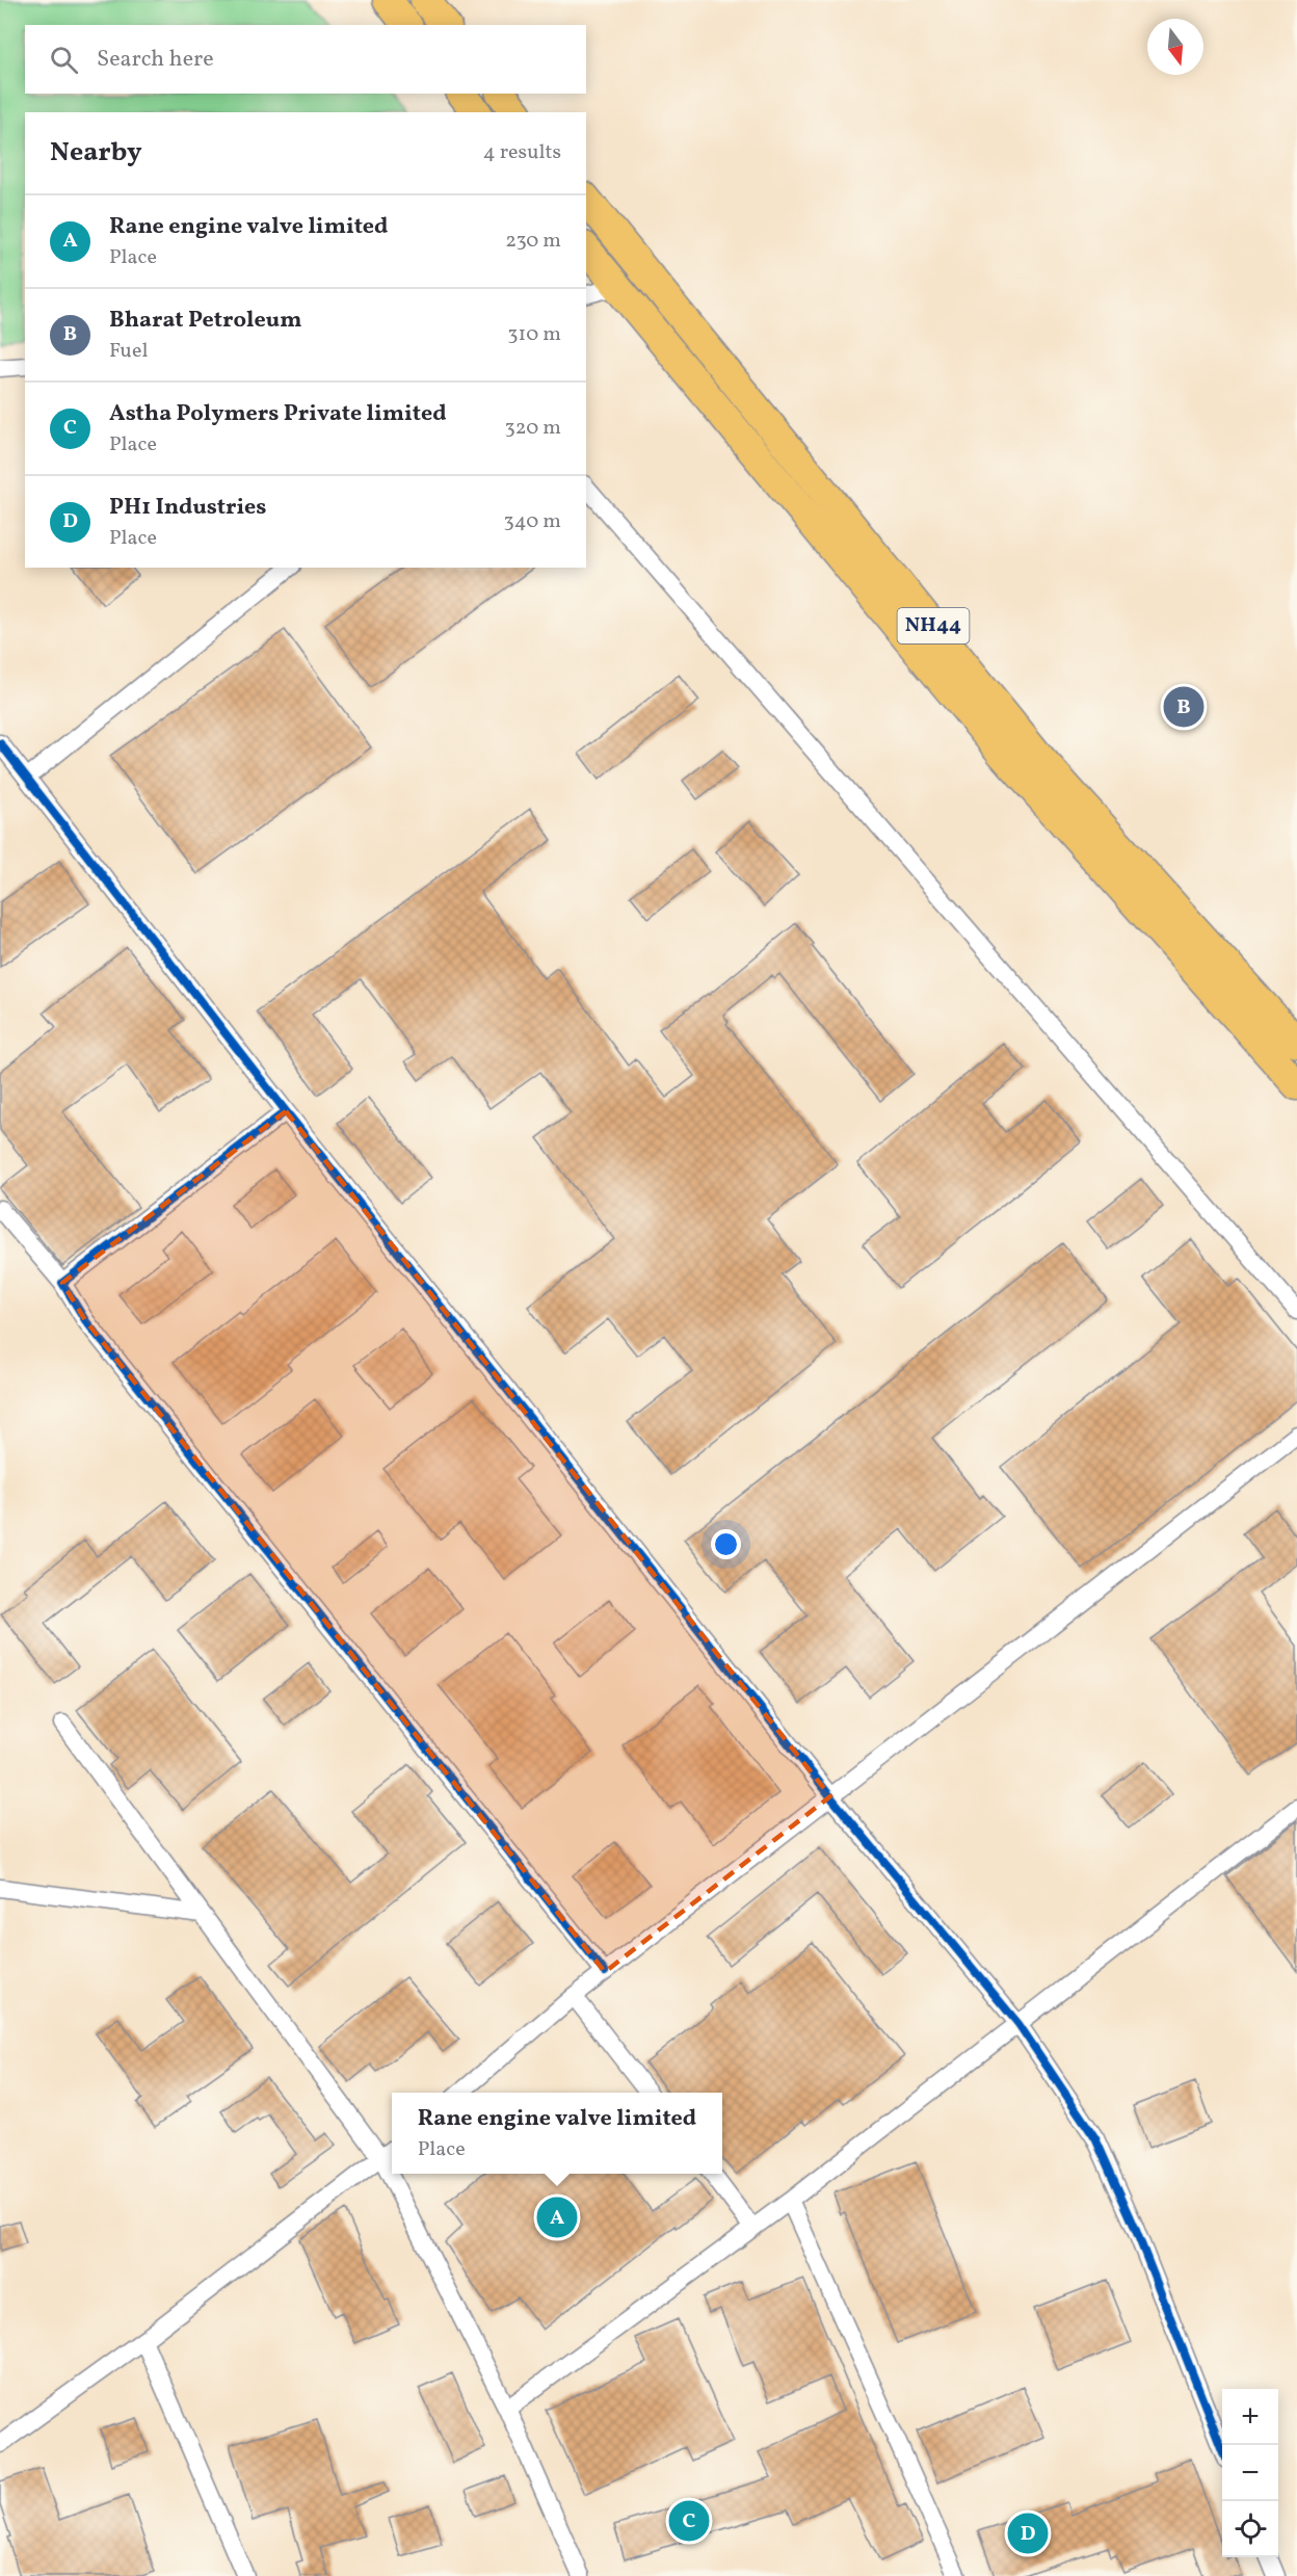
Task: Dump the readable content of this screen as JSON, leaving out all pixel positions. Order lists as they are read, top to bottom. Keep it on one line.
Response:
{"streets":{"highway":["NH44"]},"north":"bottom","page":{"search":"Search here","heading":["Nearby","4 results"],"list":[{"mark":"A","name":"Rane engine valve limited","note":"Place","value":"230 m"},{"mark":"B","name":"Bharat Petroleum","note":"Fuel","value":"310 m"},{"mark":"C","name":"Astha Polymers Private limited","note":"Place","value":"320 m"},{"mark":"D","name":"PH1 Industries","note":"Place","value":"340 m"}],"pins":["B","A","C","D"],"popup":["Rane engine valve limited","Place"],"map_buttons":["+","−"]}}
